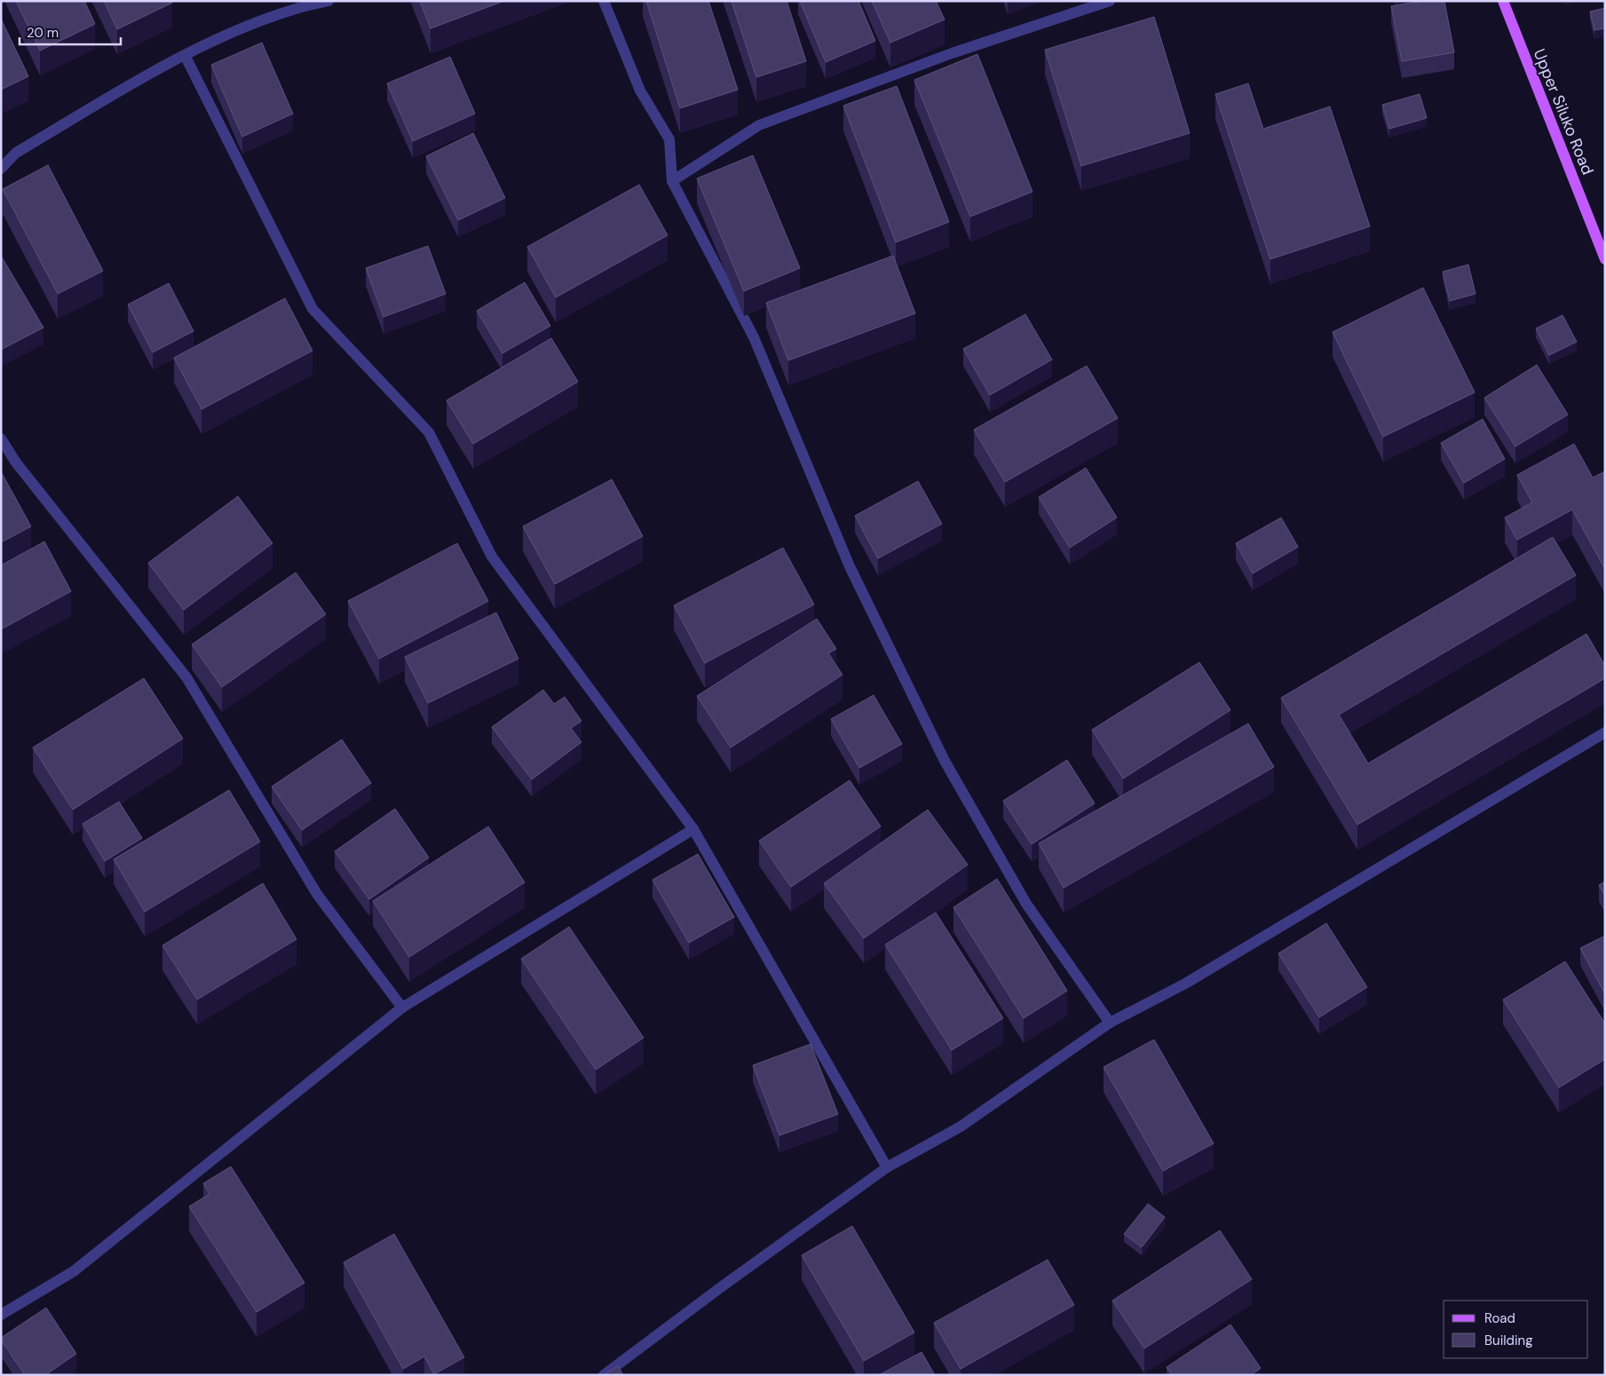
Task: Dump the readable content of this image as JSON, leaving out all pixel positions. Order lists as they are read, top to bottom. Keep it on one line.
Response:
{"streets":{"main road":["Upper Siluko Road"]},"legend":["Road","Building"],"scale_bar":"20 m"}
